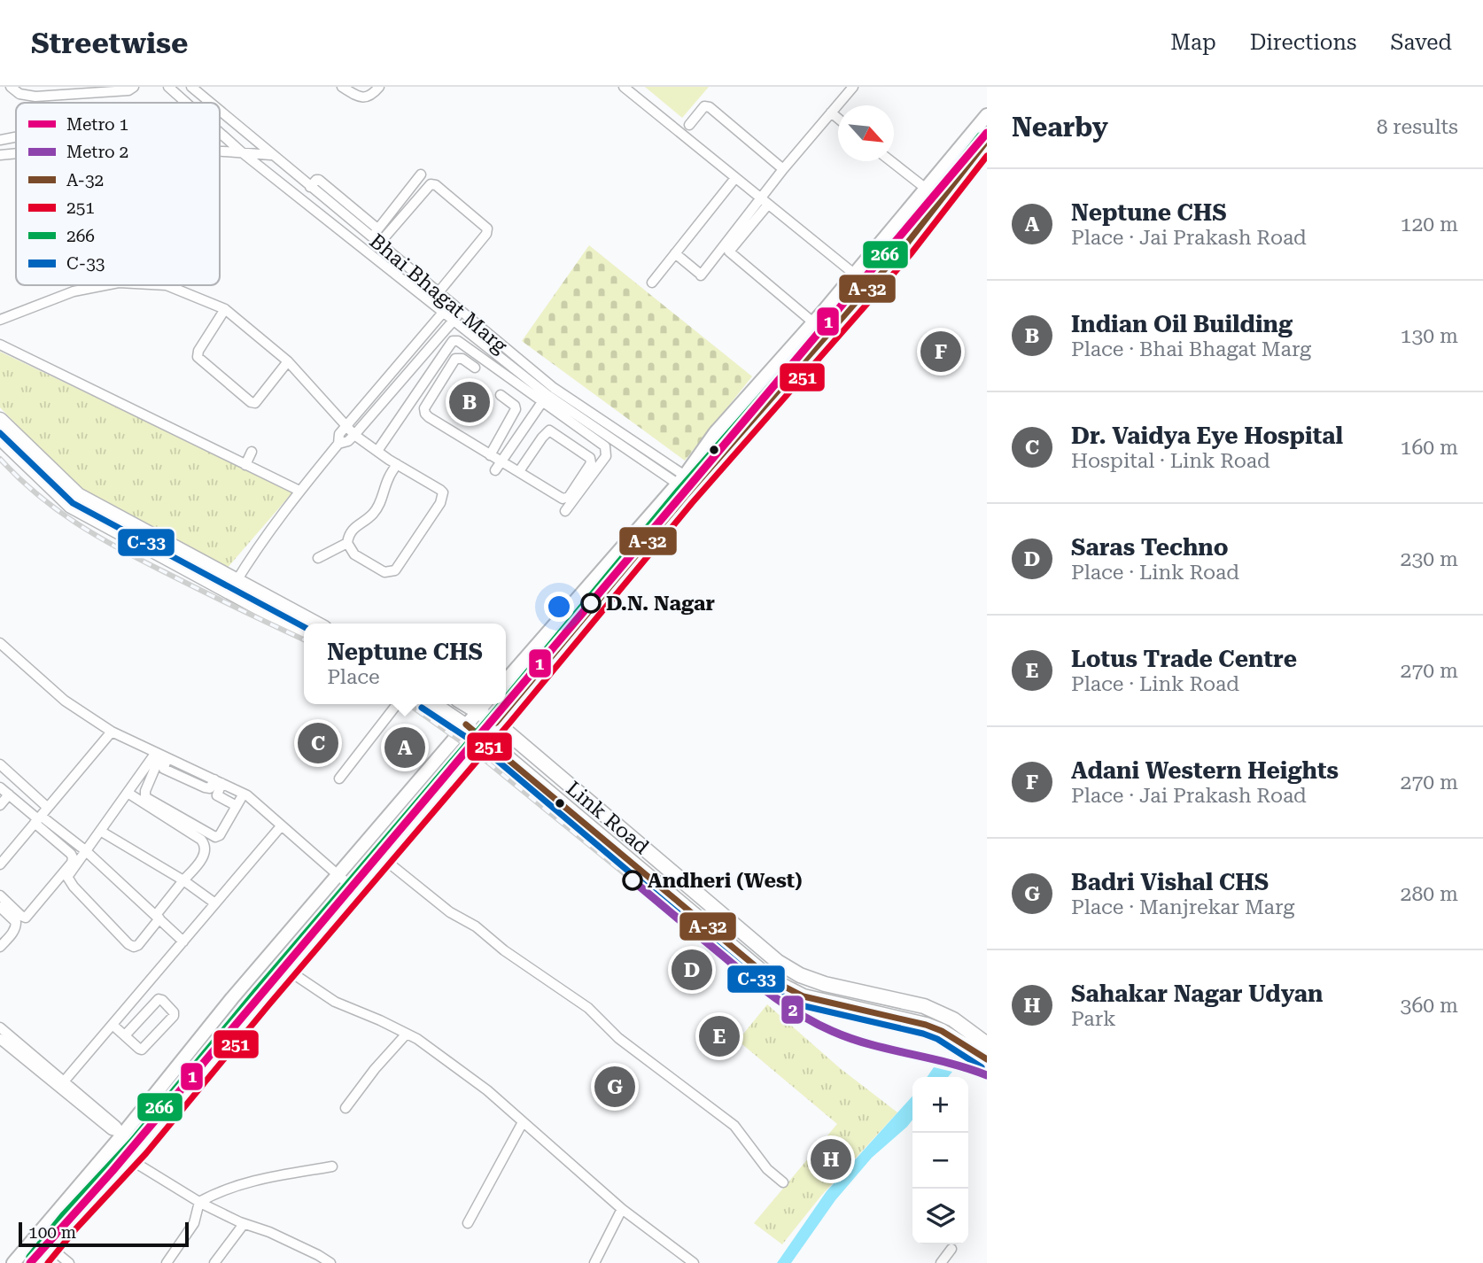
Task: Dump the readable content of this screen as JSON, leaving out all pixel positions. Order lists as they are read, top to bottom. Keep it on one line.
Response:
{"streets":{"main road":["Link Road"],"street":["Bhai Bhagat Marg"]},"places":["D.N. Nagar","Andheri (West)"],"lines":["metro line 1","transit line 266","transit line A-32","transit line 251","transit line C-33","metro line 2"],"legend":["Metro 1","Metro 2","A-32","251","266","C-33"],"scale_bar":"100 m","north":"bottom right","page":{"header":"Streetwise","nav":["Map","Directions","Saved"],"heading":["Nearby","8 results"],"list":[{"mark":"A","name":"Neptune CHS","note":"Place · Jai Prakash Road","value":"120 m"},{"mark":"B","name":"Indian Oil Building","note":"Place · Bhai Bhagat Marg","value":"130 m"},{"mark":"C","name":"Dr. Vaidya Eye Hospital","note":"Hospital · Link Road","value":"160 m"},{"mark":"D","name":"Saras Techno","note":"Place · Link Road","value":"230 m"},{"mark":"E","name":"Lotus Trade Centre","note":"Place · Link Road","value":"270 m"},{"mark":"F","name":"Adani Western Heights","note":"Place · Jai Prakash Road","value":"270 m"},{"mark":"G","name":"Badri Vishal CHS","note":"Place · Manjrekar Marg","value":"280 m"},{"mark":"H","name":"Sahakar Nagar Udyan","note":"Park","value":"360 m"}],"pins":["F","B","C","A","D","E","G","H"],"popup":["Neptune CHS","Place"],"map_buttons":["+","−"],"scale":"100 m"}}
